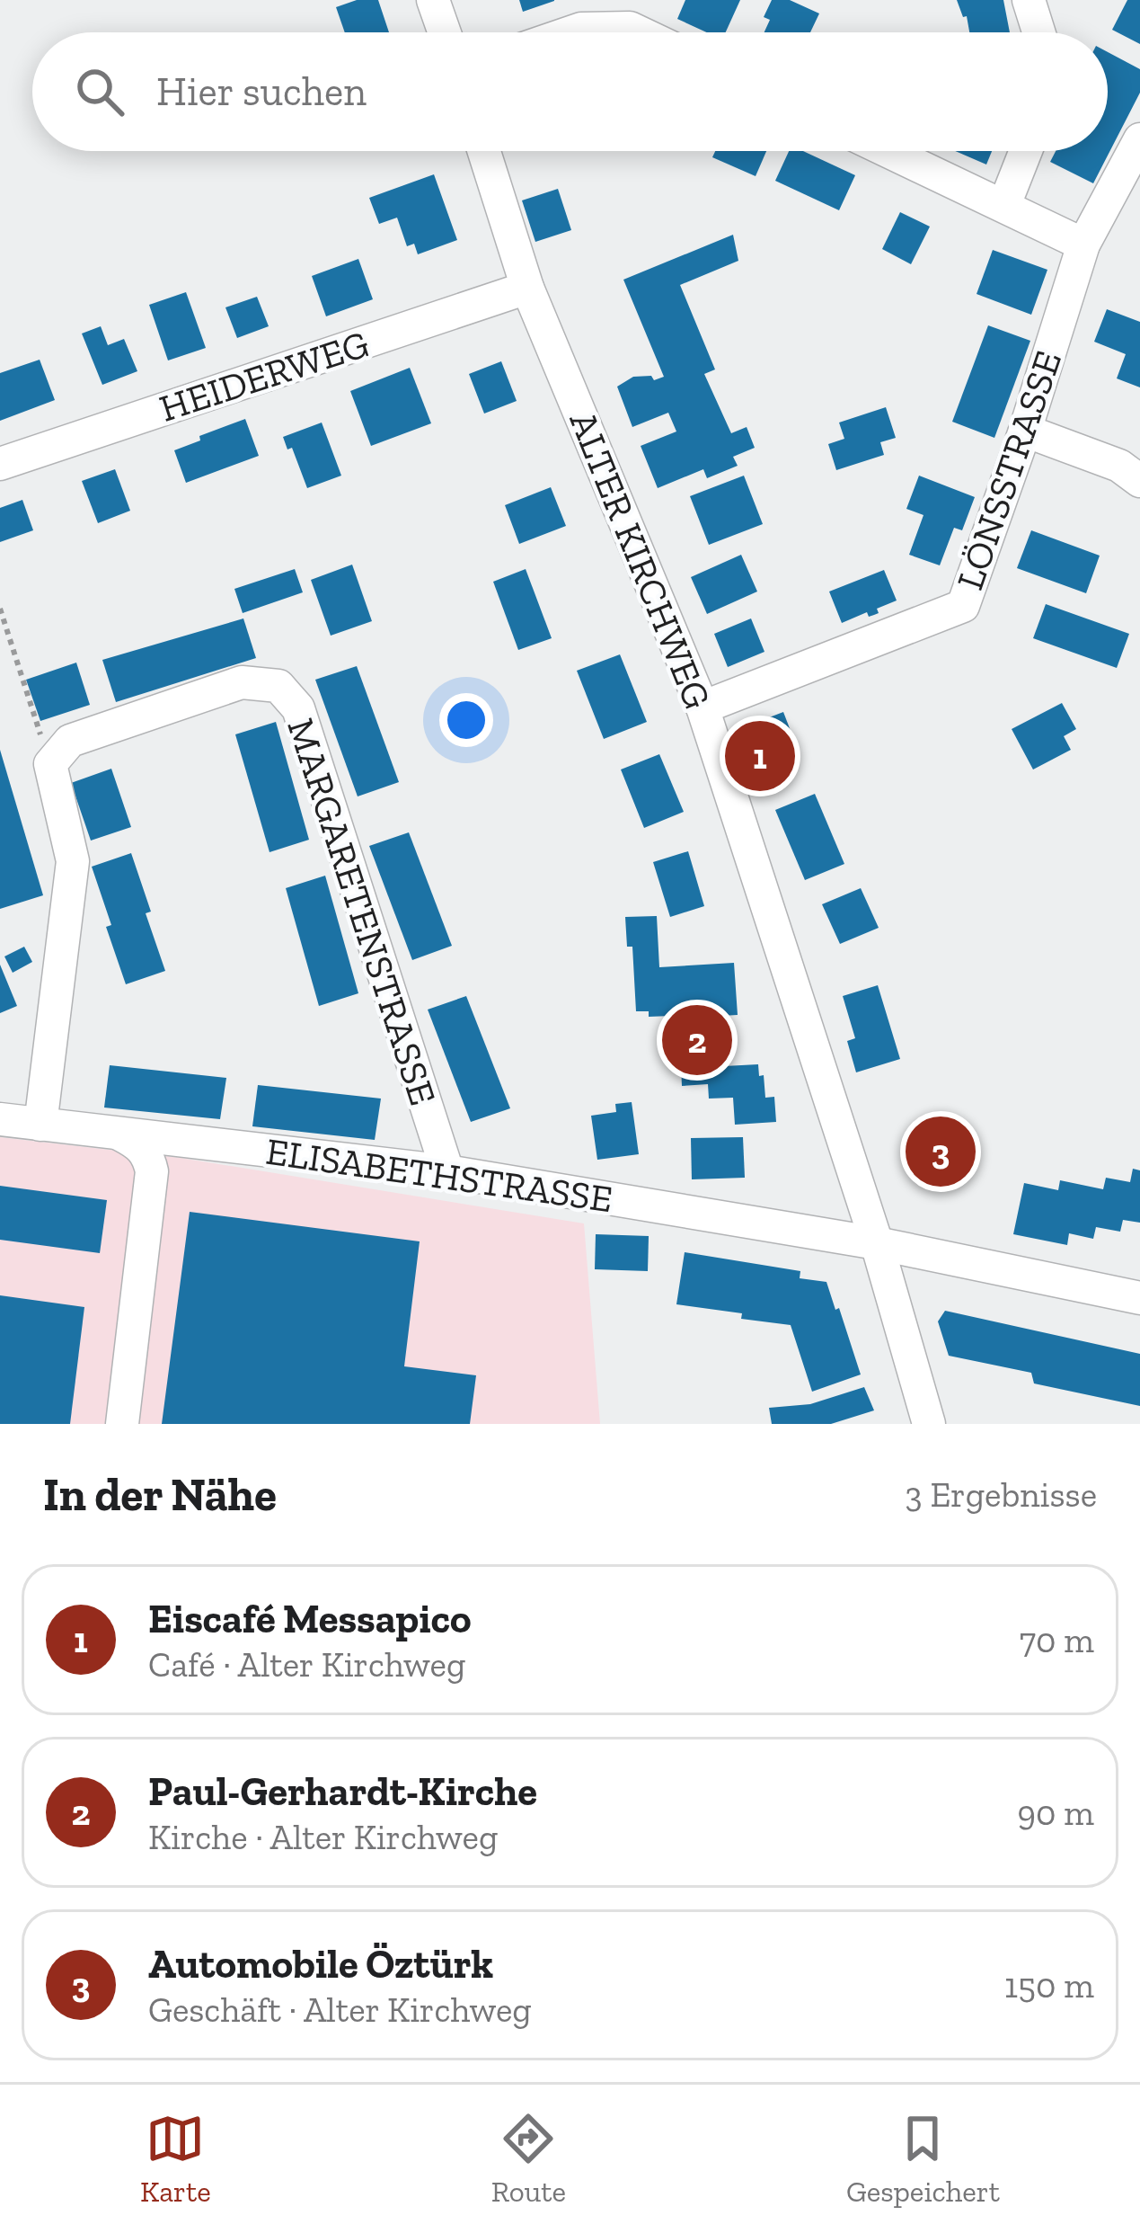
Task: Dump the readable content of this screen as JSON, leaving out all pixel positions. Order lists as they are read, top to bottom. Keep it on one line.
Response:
{"streets":{"street":["HEIDERWEG","LÖNSSTRASSE","ALTER KIRCHWEG","MARGARETENSTRASSE","ELISABETHSTRASSE"]},"crossings":[["HEIDERWEG","ALTER KIRCHWEG"],["LÖNSSTRASSE","ALTER KIRCHWEG"],["ALTER KIRCHWEG","ELISABETHSTRASSE"],["MARGARETENSTRASSE","ELISABETHSTRASSE"]],"page":{"search":"Hier suchen","pins":["1","2","3"],"heading":["In der Nähe","3 Ergebnisse"],"list":[{"mark":"1","name":"Eiscafé Messapico","note":"Café · Alter Kirchweg","value":"70 m"},{"mark":"2","name":"Paul-Gerhardt-Kirche","note":"Kirche · Alter Kirchweg","value":"90 m"},{"mark":"3","name":"Automobile Öztürk","note":"Geschäft · Alter Kirchweg","value":"150 m"}],"nav":["Karte","Route","Gespeichert"]}}
